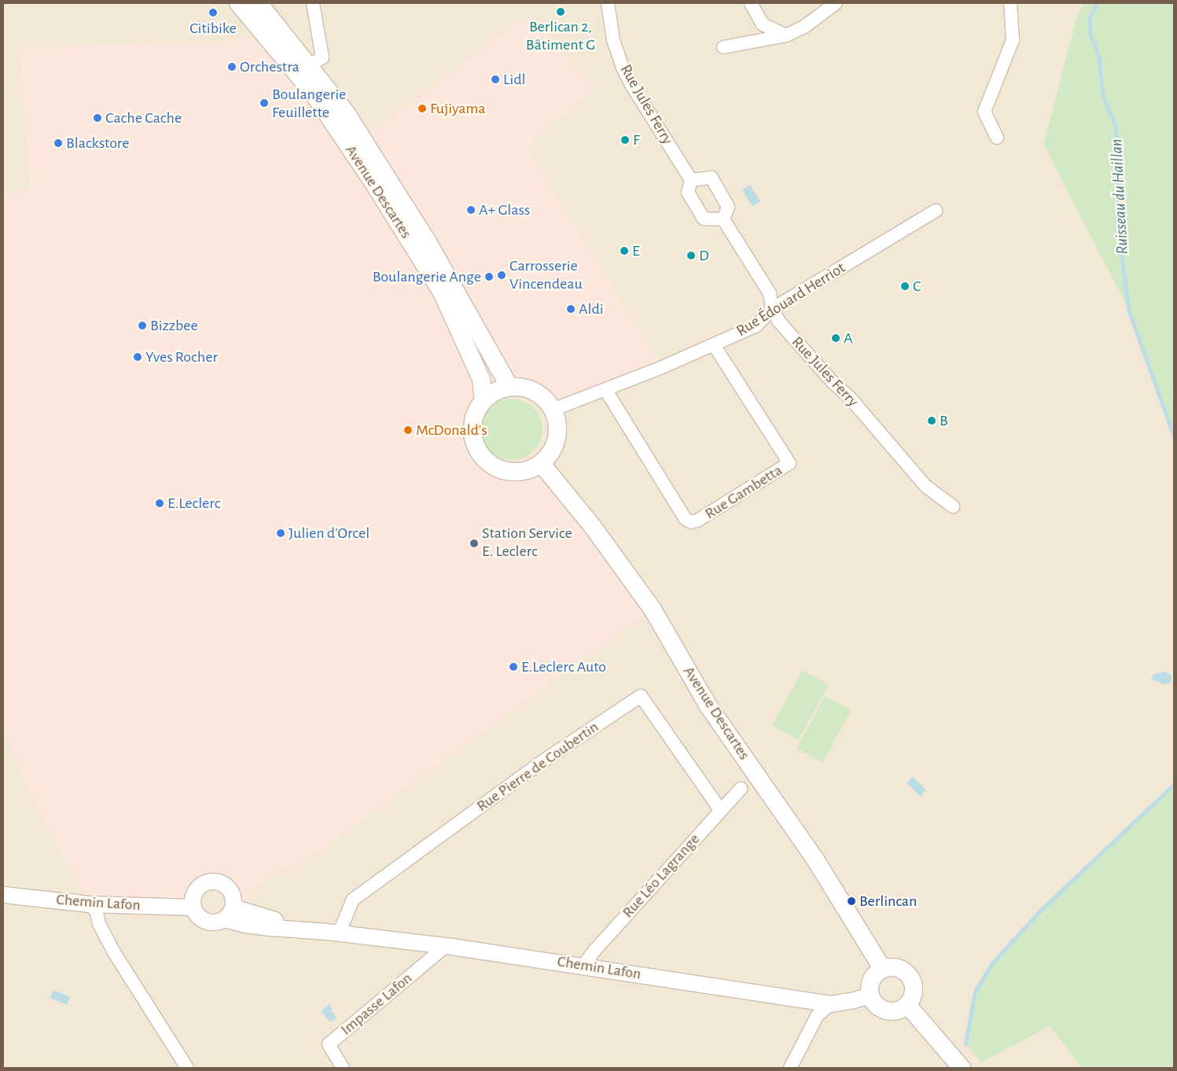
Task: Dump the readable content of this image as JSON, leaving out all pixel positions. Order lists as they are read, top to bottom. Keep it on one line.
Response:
{"streets":{"main road":["Avenue Descartes"],"street":["Rue Jules Ferry","Rue Édouard Herriot","Rue Gambetta","Rue Pierre de Coubertin","Rue Léo Lagrange","Chemin Lafon","Impasse Lafon"]},"crossings":[["Rue Jules Ferry","Rue Édouard Herriot"],["Avenue Descartes","Rue Édouard Herriot"],["Avenue Descartes","Chemin Lafon"],["Rue Édouard Herriot","Rue Gambetta"],["Rue Pierre de Coubertin","Rue Léo Lagrange"],["Rue Pierre de Coubertin","Chemin Lafon"],["Rue Léo Lagrange","Chemin Lafon"],["Chemin Lafon","Impasse Lafon"]],"water":["Ruisseau du Haillan"],"places":["Berlican 2, Bâtiment G","Citibike","Orchestra","Lidl","Boulangerie Feuillette","Fujiyama","Cache Cache","F","Blackstore","A+ Glass","E","D","Carrosserie Vincendeau","Boulangerie Ange","C","Aldi","Bizzbee","A","Yves Rocher","B","McDonald's","E.Leclerc","Julien d'Orcel","Station Service E. Leclerc","E.Leclerc Auto","Berlincan"]}
